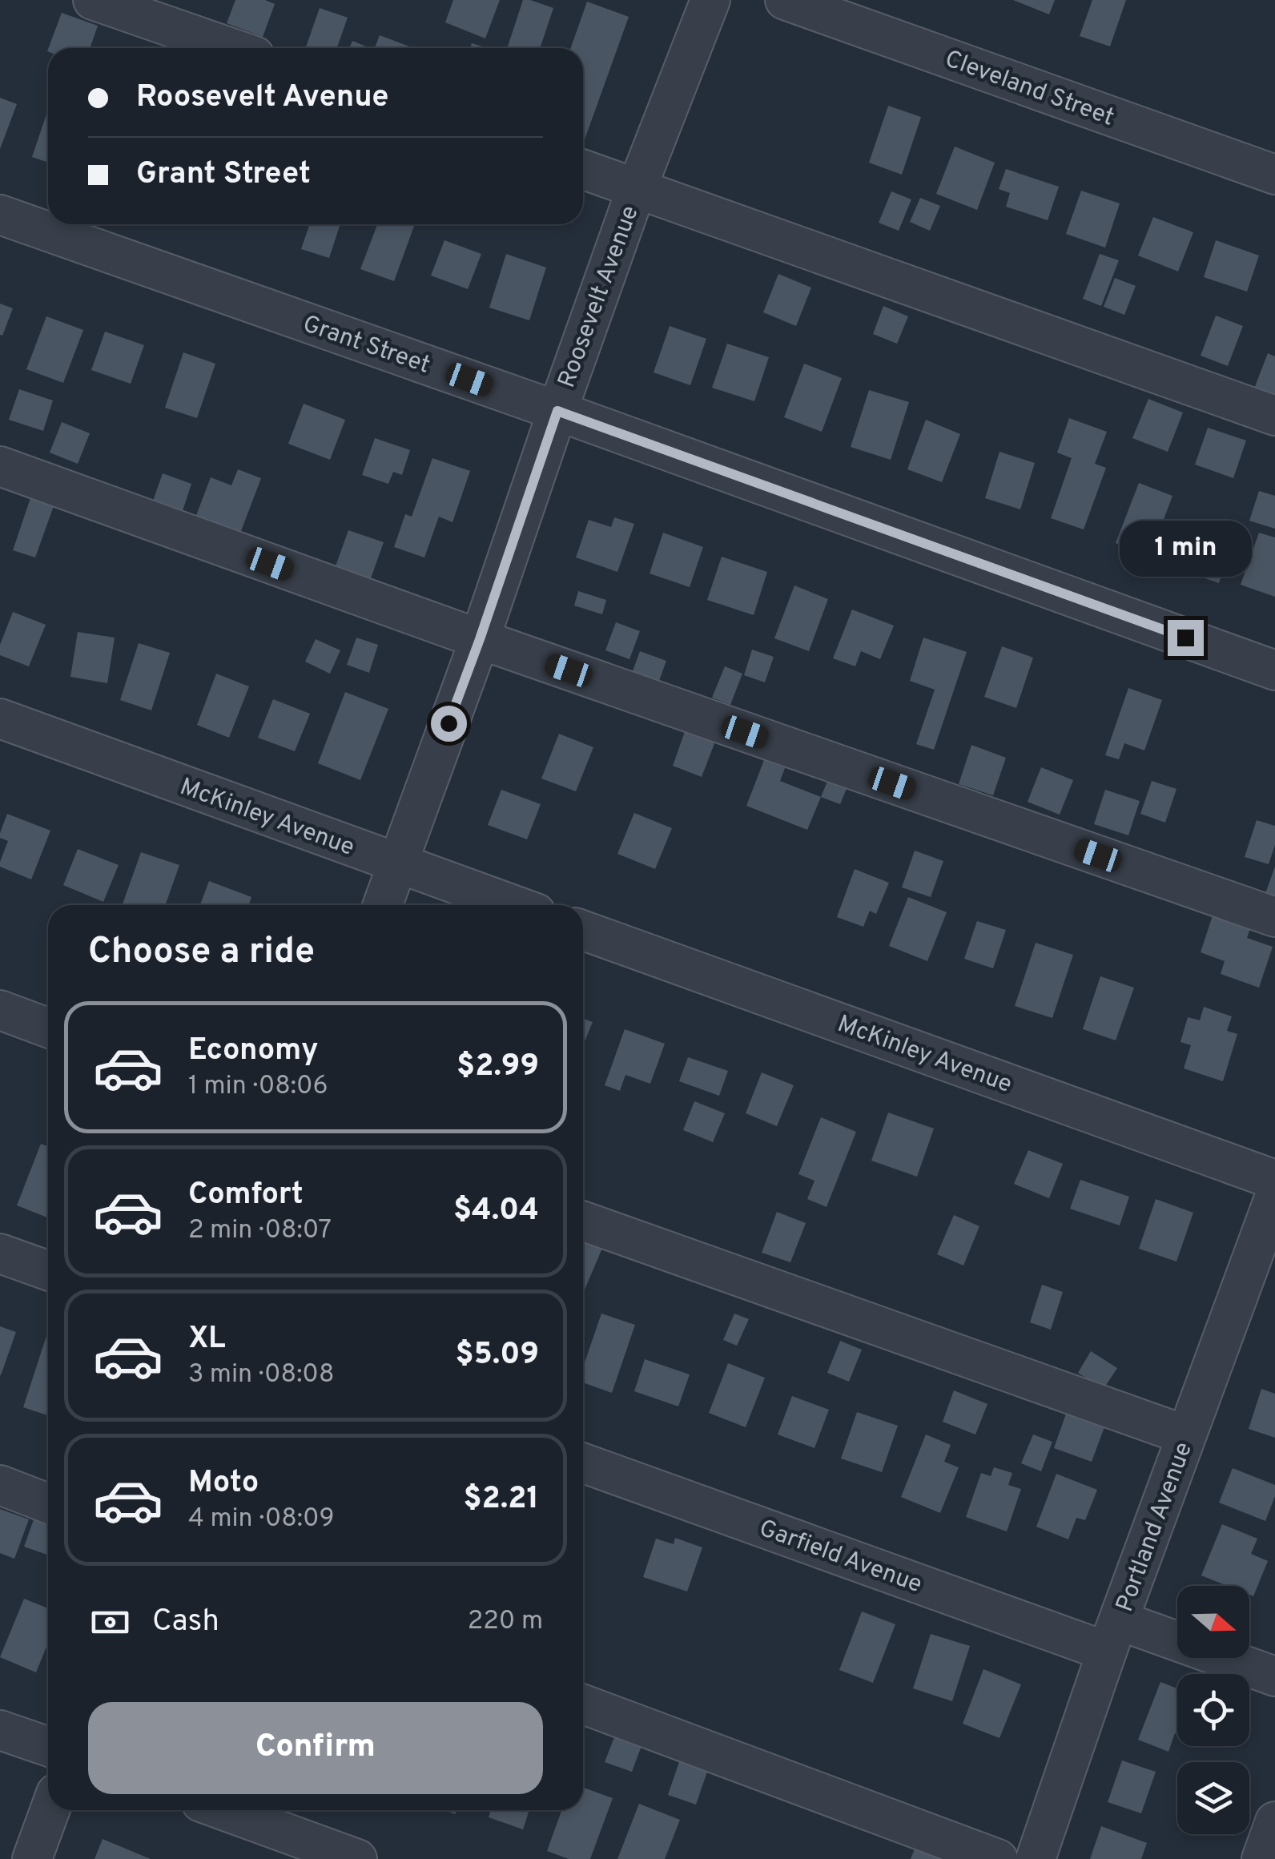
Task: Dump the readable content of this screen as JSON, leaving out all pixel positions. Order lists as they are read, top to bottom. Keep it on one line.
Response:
{"streets":{"street":["Cleveland Street","Roosevelt Avenue","Grant Street","McKinley Avenue","Portland Avenue","Garfield Avenue"]},"crossings":[["Roosevelt Avenue","Grant Street"],["Roosevelt Avenue","McKinley Avenue"],["Portland Avenue","Garfield Avenue"]],"north":"right","page":{"banner":["Roosevelt Avenue","Grant Street"],"bubble":"1 min","heading":"Choose a ride","list":[{"name":"Economy","note":"1 min · 08:06","value":"$2.99"},{"name":"Comfort","note":"2 min · 08:07","value":"$4.04"},{"name":"XL","note":"3 min · 08:08","value":"$5.09"},{"name":"Moto","note":"4 min · 08:09","value":"$2.21"}],"pay":["Cash","220 m"],"buttons":"Confirm"}}
